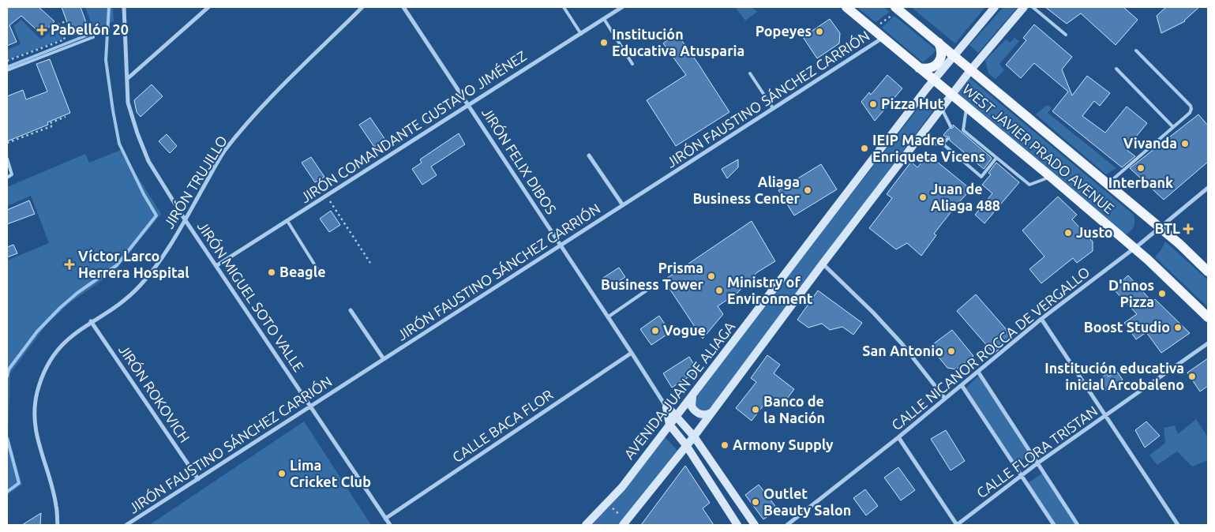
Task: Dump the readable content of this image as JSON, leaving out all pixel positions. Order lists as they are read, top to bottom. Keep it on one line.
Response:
{"streets":{"main road":["WEST JAVIER PRADO AVENUE","AVENIDA JUAN DE ALIAGA"],"street":["JIRÓN FAUSTINO SÁNCHEZ CARRIÓN","JIRÓN COMANDANTE GUSTAVO JIMÉNEZ","JIRÓN FELIX DIBOS","JIRÓN TRUJILLO","JIRÓN MIGUEL SOTO VALLE","CALLE NICANOR ROCCA DE VERGALLO","JIRÓN ROKOVICH","CALLE BACA FLOR","CALLE FLORA TRISTAN"]},"crossings":[["JIRÓN FAUSTINO SÁNCHEZ CARRIÓN","WEST JAVIER PRADO AVENUE"],["JIRÓN FAUSTINO SÁNCHEZ CARRIÓN","JIRÓN FELIX DIBOS"],["JIRÓN FAUSTINO SÁNCHEZ CARRIÓN","JIRÓN MIGUEL SOTO VALLE"],["JIRÓN FAUSTINO SÁNCHEZ CARRIÓN","JIRÓN ROKOVICH"],["JIRÓN COMANDANTE GUSTAVO JIMÉNEZ","JIRÓN FELIX DIBOS"],["JIRÓN COMANDANTE GUSTAVO JIMÉNEZ","JIRÓN MIGUEL SOTO VALLE"],["WEST JAVIER PRADO AVENUE","CALLE NICANOR ROCCA DE VERGALLO"],["WEST JAVIER PRADO AVENUE","AVENIDA JUAN DE ALIAGA"],["JIRÓN FELIX DIBOS","CALLE BACA FLOR"],["JIRÓN TRUJILLO","JIRÓN MIGUEL SOTO VALLE"],["JIRÓN TRUJILLO","JIRÓN ROKOVICH"],["JIRÓN MIGUEL SOTO VALLE","CALLE BACA FLOR"]],"places":{"health":["Pabellón 20","BTL","Víctor Larco Herrera Hospital"],"other":["Popeyes","Institución Educativa Atusparia","Pizza Hut","Vivanda","IEIP Madre Enriqueta Vicens","Interbank","Aliaga Business Center","Juan de Aliaga 488","Justo","Beagle","Prisma Business Tower","Ministry of Environment","D'nnos Pizza","Boost Studio","Vogue","San Antonio","Institución educativa inicial Arcobaleno","Banco de la Nación","Armony Supply","Lima Cricket Club","Outlet Beauty Salon"]}}
